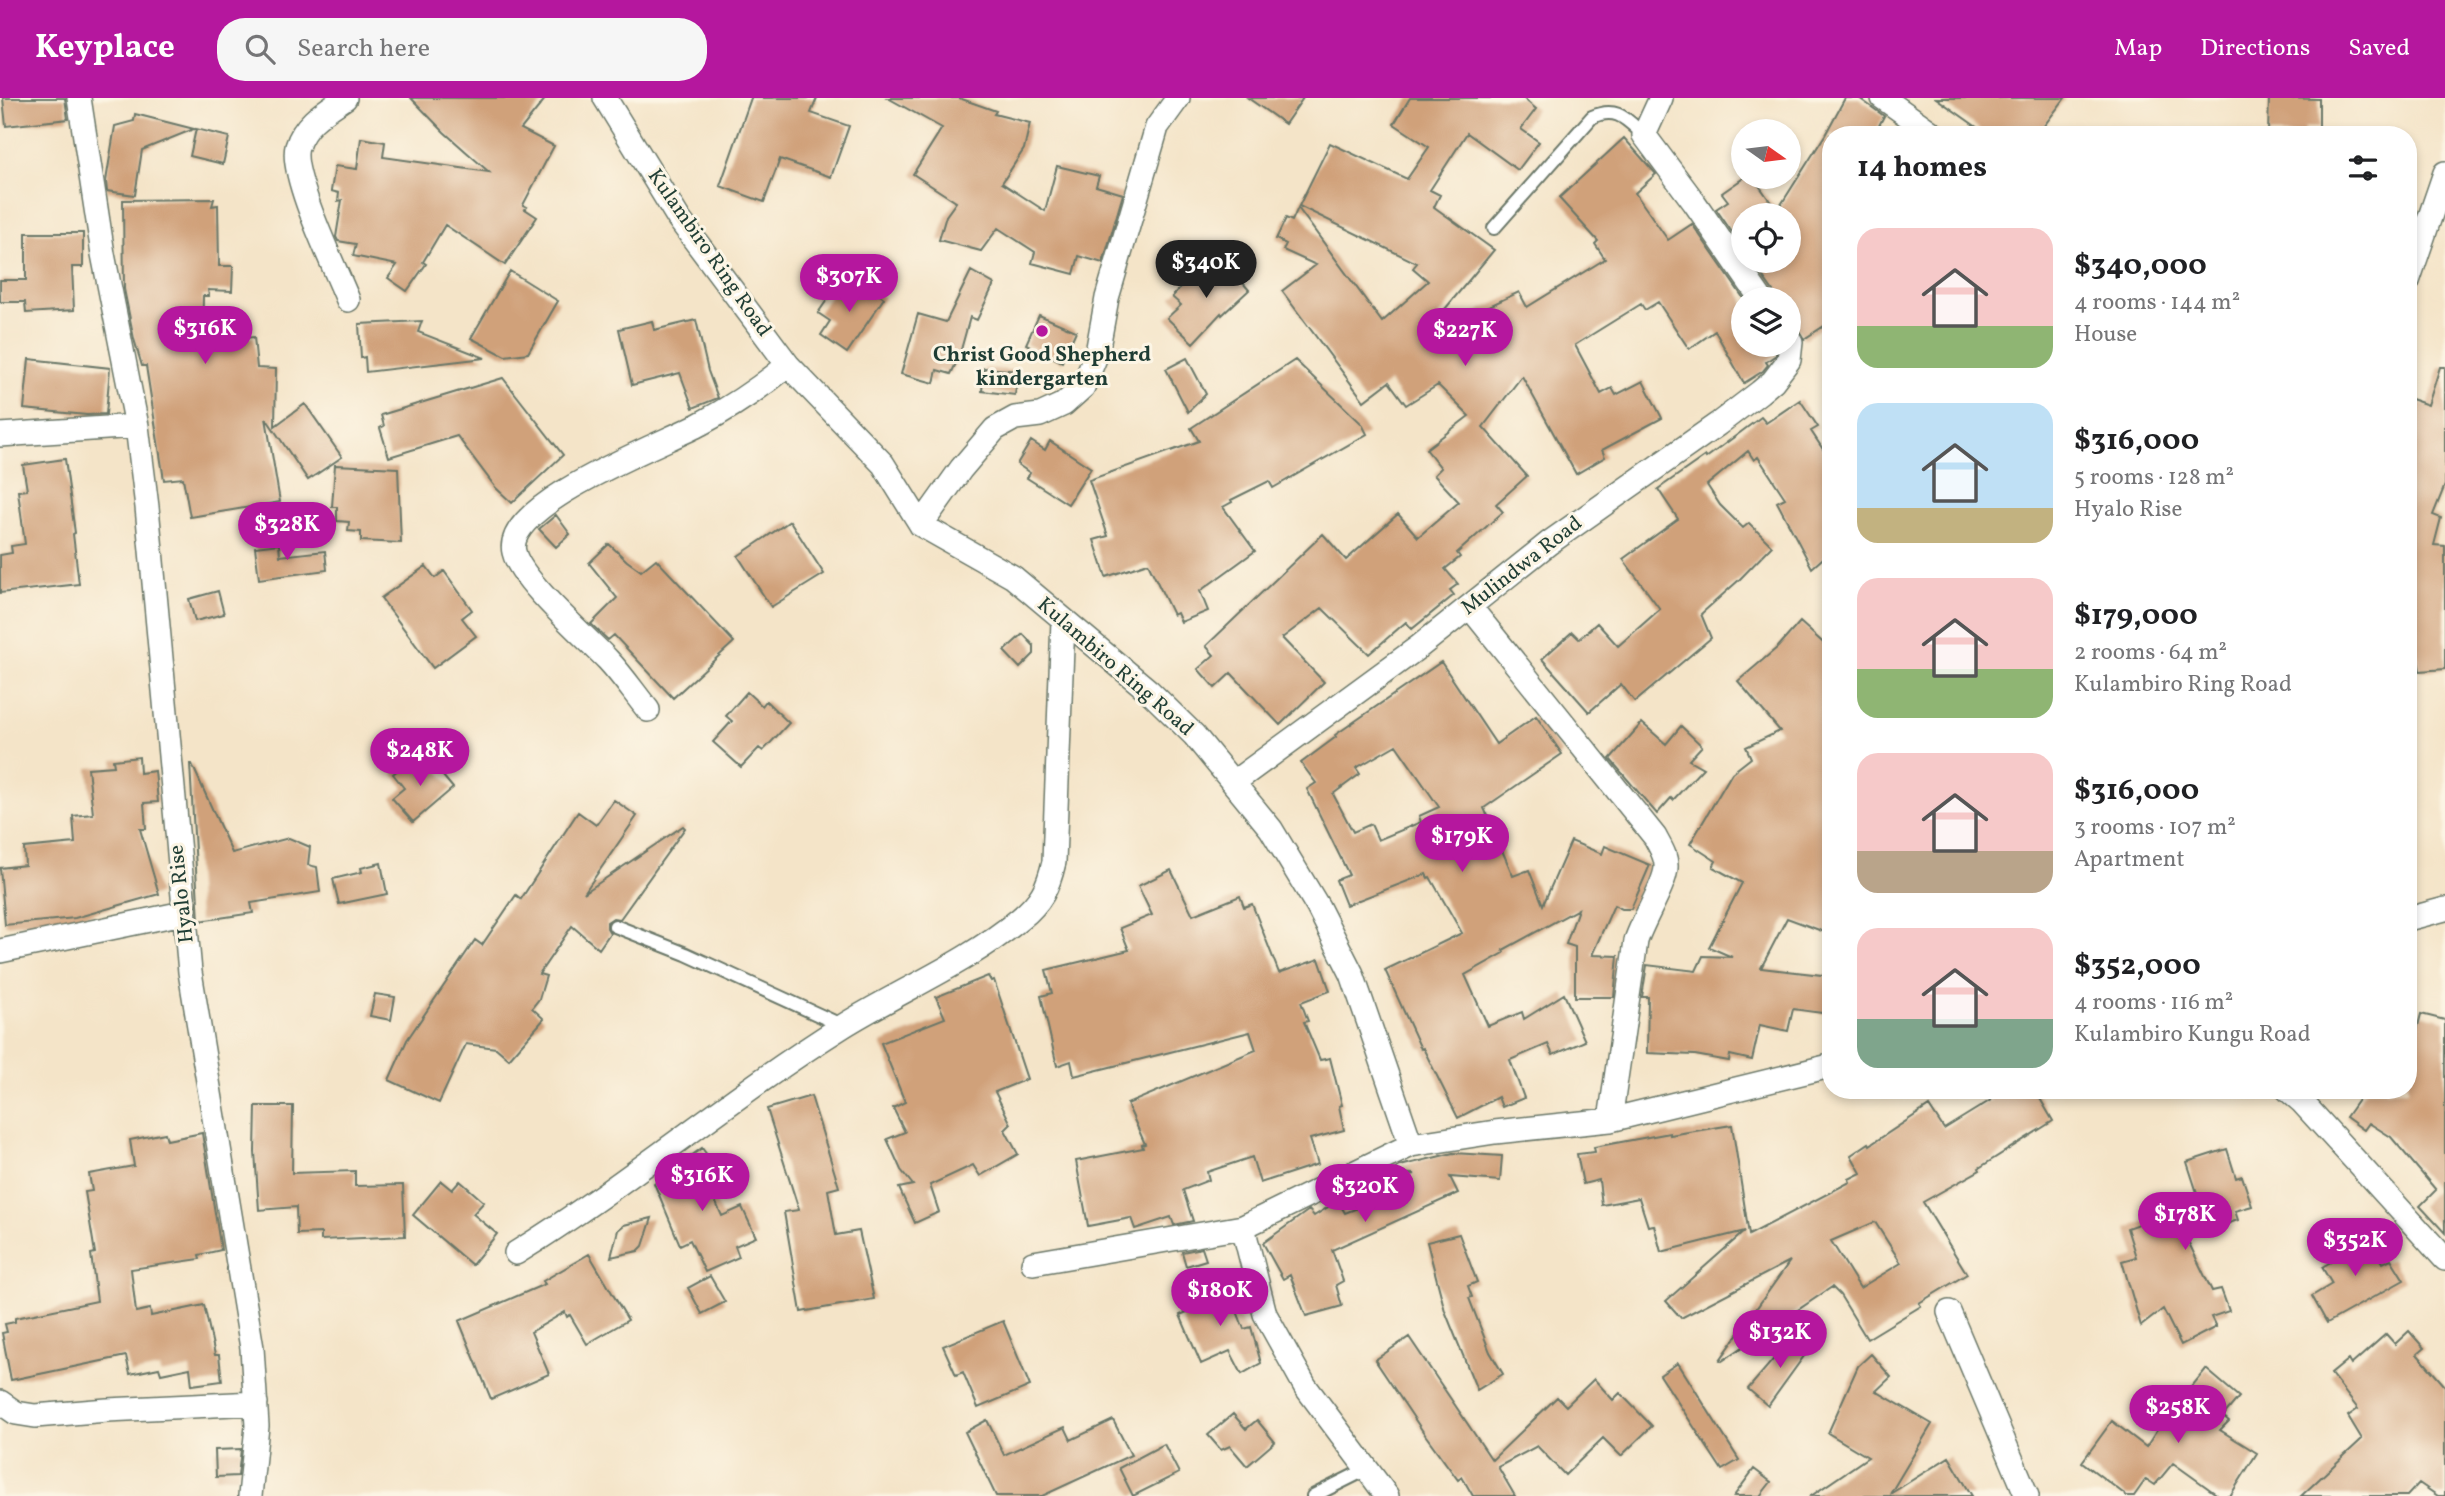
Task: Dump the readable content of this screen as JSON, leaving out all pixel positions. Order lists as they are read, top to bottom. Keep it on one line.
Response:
{"streets":{"street":["Kulambiro Ring Road","Mulindwa Road","Hyalo Rise"]},"crossings":[["Kulambiro Ring Road","Mulindwa Road"]],"places":["Christ Good Shepherd kindergarten"],"north":"right","page":{"header":"Keyplace","search":"Search here","nav":["Map","Directions","Saved"],"heading":"14 homes","list":[{"name":"$340,000","note":"4 rooms · 144 m² · House"},{"name":"$316,000","note":"5 rooms · 128 m² · Hyalo Rise"},{"name":"$179,000","note":"2 rooms · 64 m² · Kulambiro Ring Road"},{"name":"$316,000","note":"3 rooms · 107 m² · Apartment"},{"name":"$352,000","note":"4 rooms · 116 m² · Kulambiro Kungu Road"}],"price":["$340K","$307K","$316K","$227K","$328K","$248K","$179K","$316K","$320K","$178K","$352K","$180K","$132K","$258K"]}}
